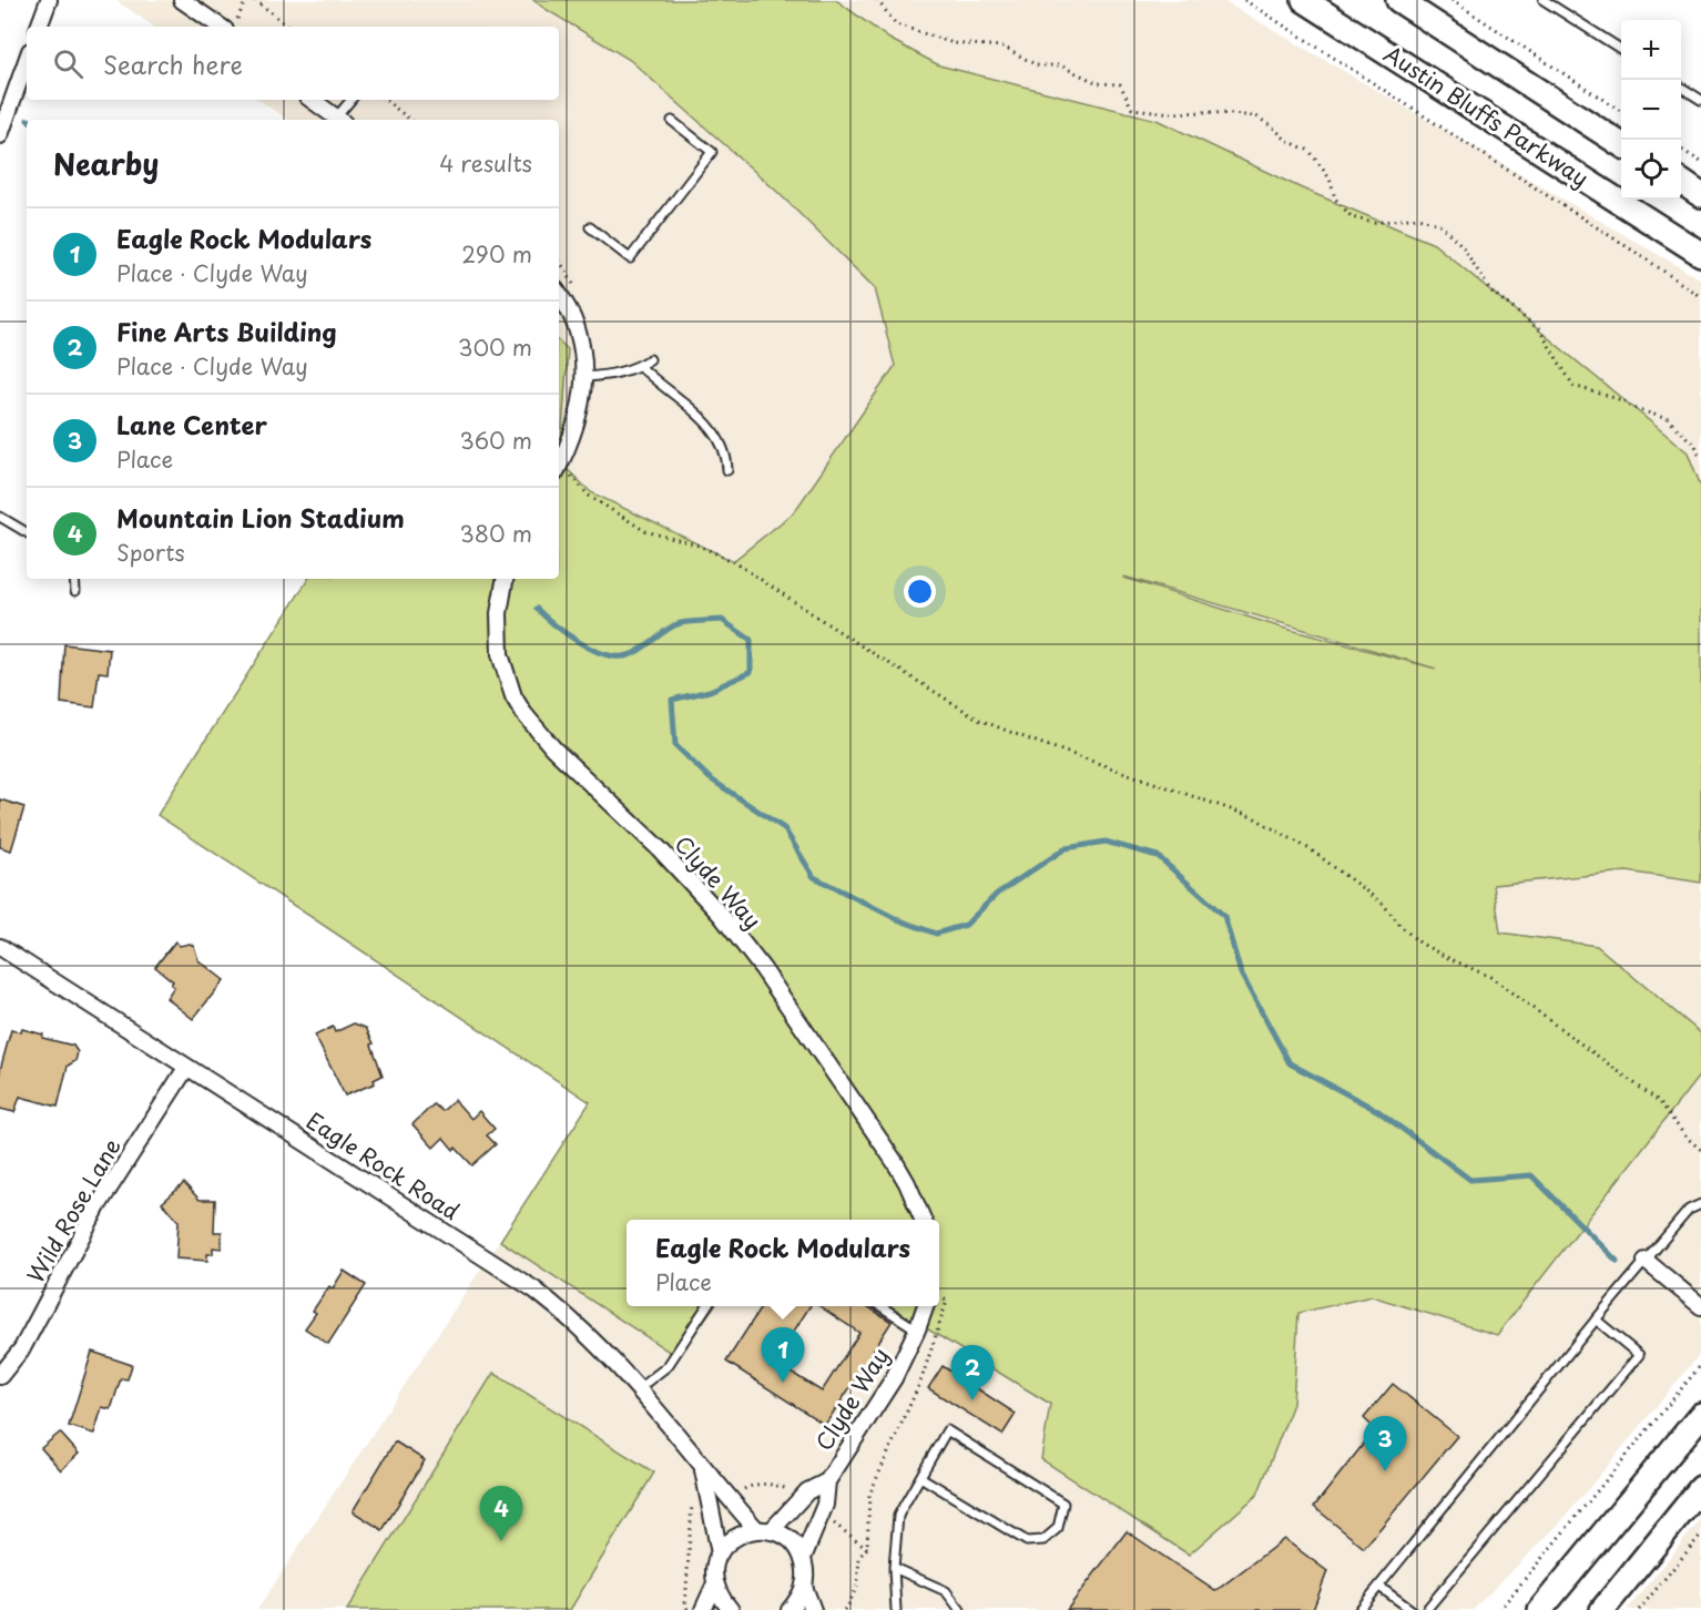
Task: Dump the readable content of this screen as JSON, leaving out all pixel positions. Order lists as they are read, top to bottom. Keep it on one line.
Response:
{"streets":{"main road":["Austin Bluffs Parkway"],"street":["Clyde Way","Eagle Rock Road","Wild Rose Lane"]},"crossings":[["Eagle Rock Road","Wild Rose Lane"]],"page":{"map_buttons":["+","−"],"search":"Search here","heading":["Nearby","4 results"],"list":[{"mark":"1","name":"Eagle Rock Modulars","note":"Place · Clyde Way","value":"290 m"},{"mark":"2","name":"Fine Arts Building","note":"Place · Clyde Way","value":"300 m"},{"mark":"3","name":"Lane Center","note":"Place","value":"360 m"},{"mark":"4","name":"Mountain Lion Stadium","note":"Sports","value":"380 m"}],"popup":["Eagle Rock Modulars","Place"],"pins":["1","2","3","4"]}}
